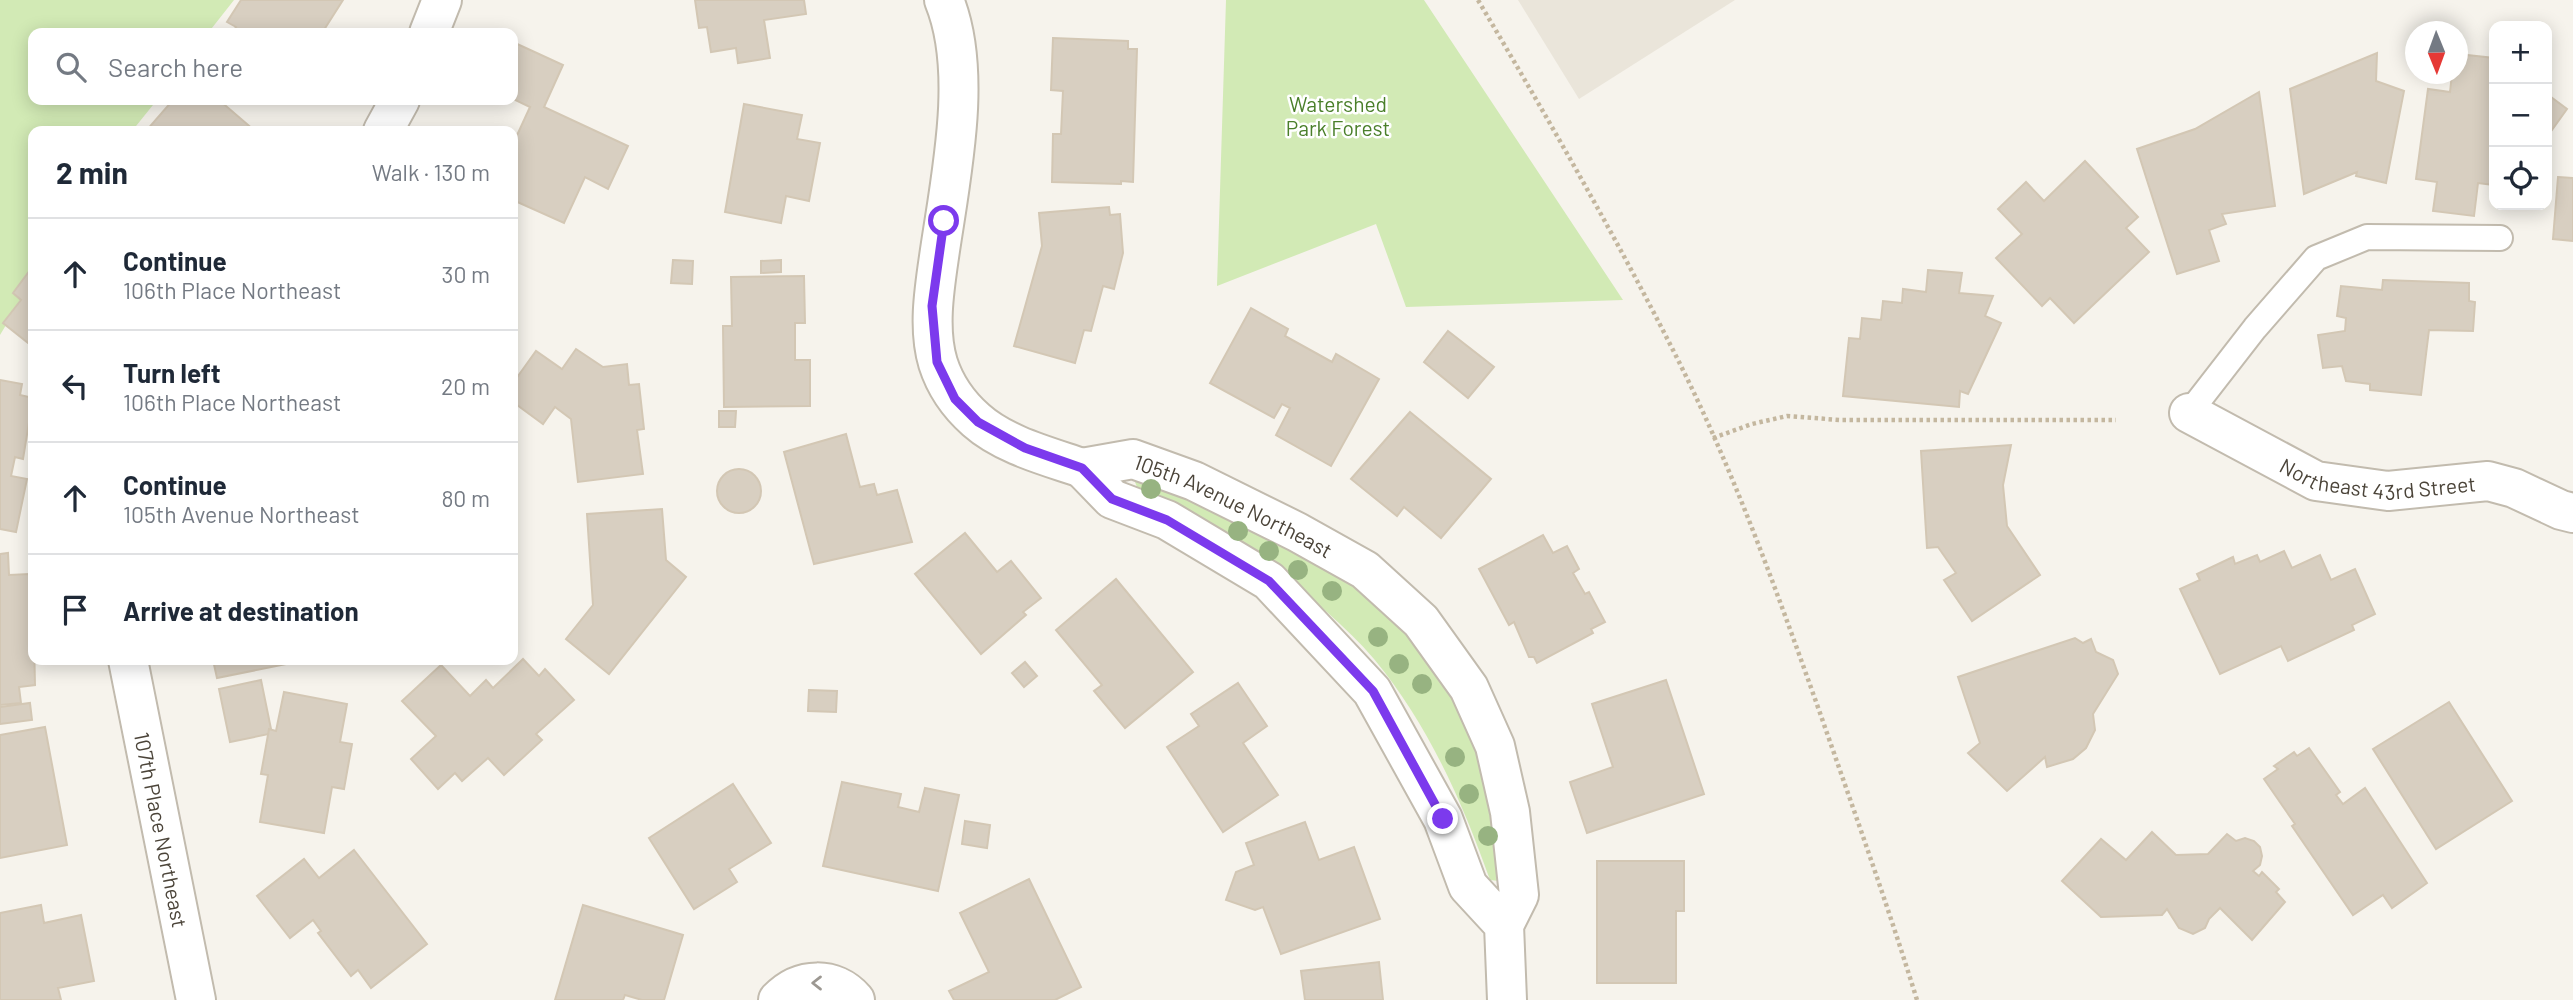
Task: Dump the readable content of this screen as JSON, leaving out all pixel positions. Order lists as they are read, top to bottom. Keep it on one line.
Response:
{"streets":{"street":["Northeast 43rd Street","105th Avenue Northeast","107th Place Northeast"]},"parks":["Watershed Park Forest"],"north":"bottom","page":{"map_buttons":["+","−"],"search":"Search here","heading":["2 min","Walk · 130 m"],"list":[["Continue","106th Place Northeast","30 m"],["Turn left","106th Place Northeast","20 m"],["Continue","105th Avenue Northeast","80 m"],"Arrive at destination"]}}
